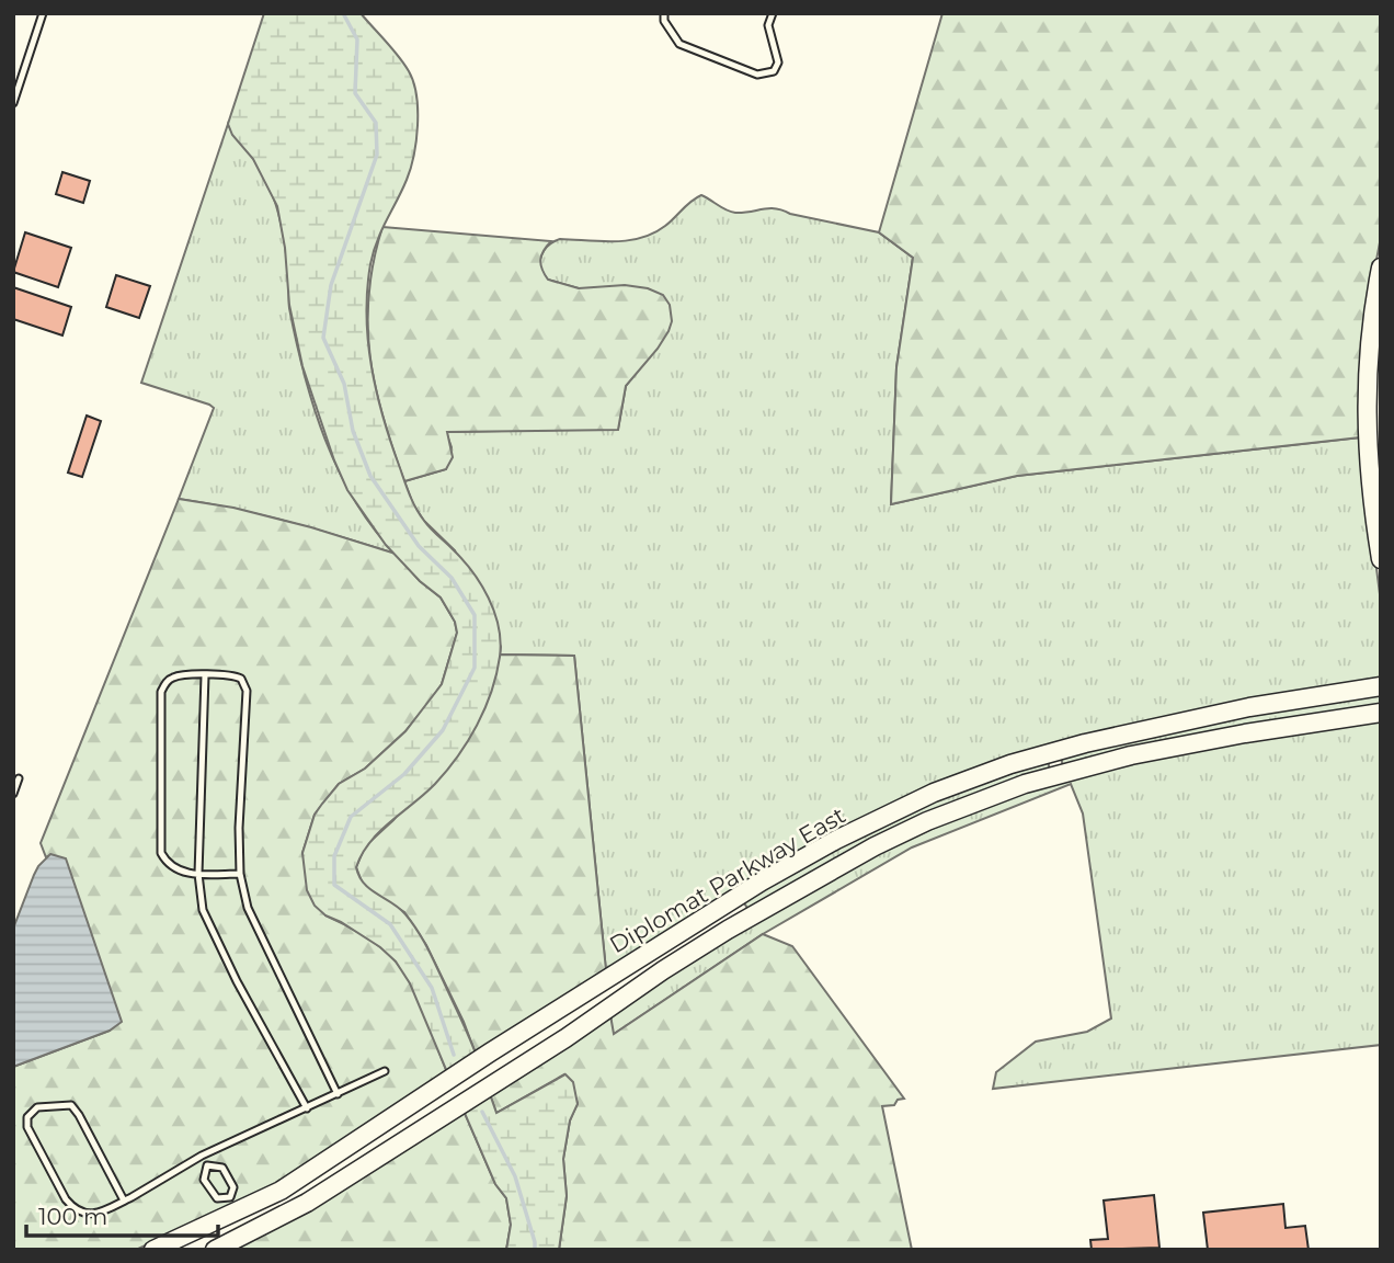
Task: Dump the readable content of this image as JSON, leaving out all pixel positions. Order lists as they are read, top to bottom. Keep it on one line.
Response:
{"streets":{"main road":["Diplomat Parkway East"]},"scale_bar":"100 m"}
